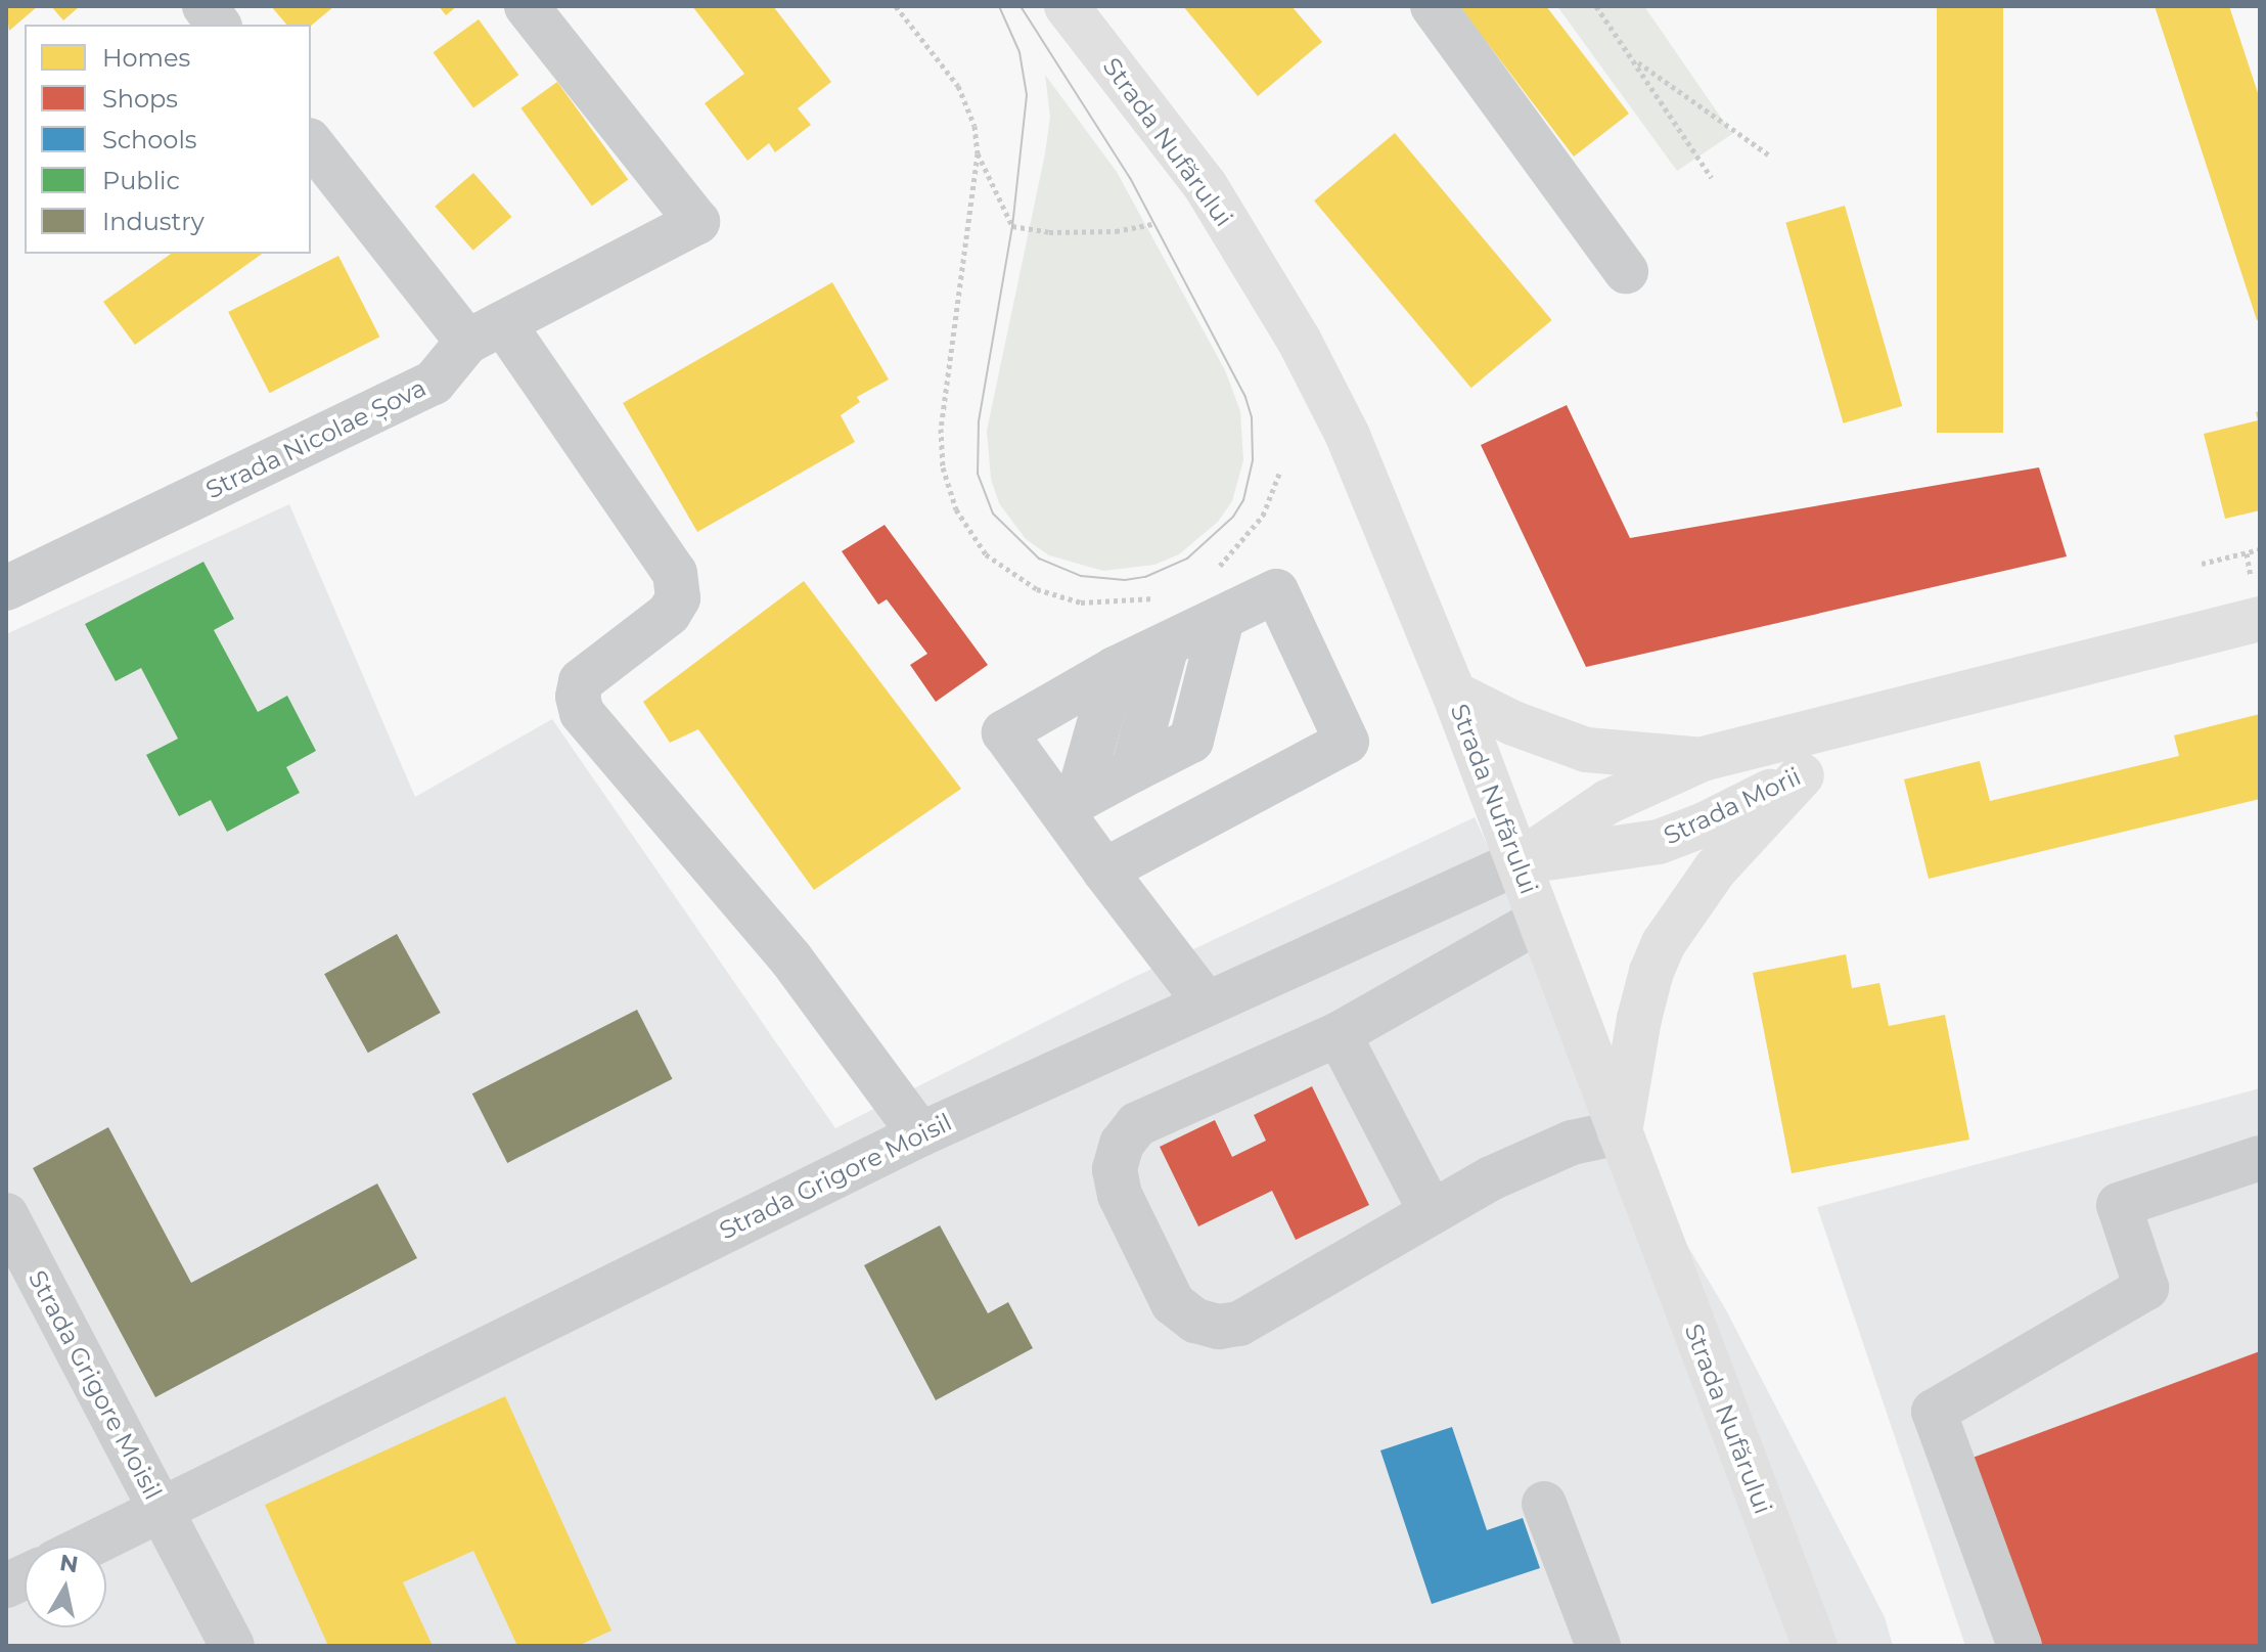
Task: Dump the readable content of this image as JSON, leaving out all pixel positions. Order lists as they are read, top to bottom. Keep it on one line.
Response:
{"streets":{"main road":["Strada Nufărului","Strada Morii"],"street":["Strada Nicolae Șova","Strada Grigore Moisil"]},"crossings":[["Strada Nufărului","Strada Morii"],["Strada Nufărului","Strada Grigore Moisil"],["Strada Morii","Strada Grigore Moisil"]],"legend":["Homes","Shops","Schools","Public","Industry"],"north":"top"}
